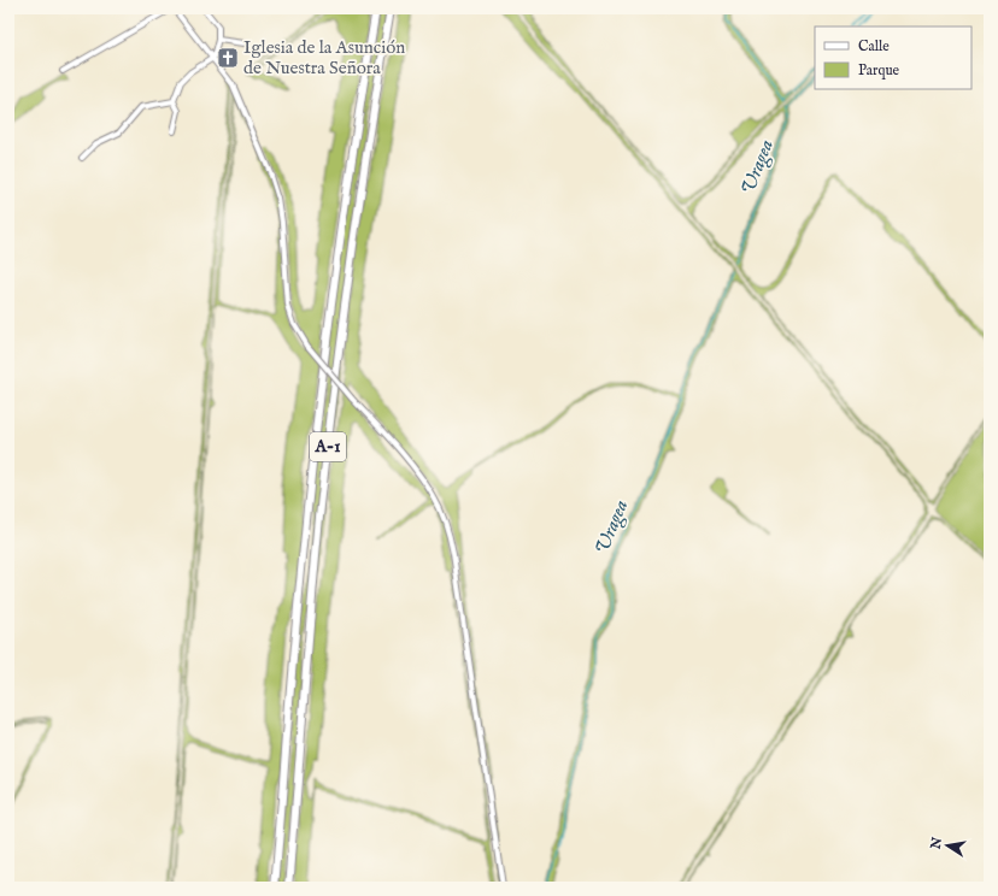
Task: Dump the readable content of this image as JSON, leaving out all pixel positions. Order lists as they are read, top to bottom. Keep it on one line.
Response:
{"streets":{"highway":["A-1"]},"water":["Uragea"],"places":{"church":["Iglesia de la Asunción de Nuestra Señora"]},"legend":["Calle","Parque"],"north":"left"}
